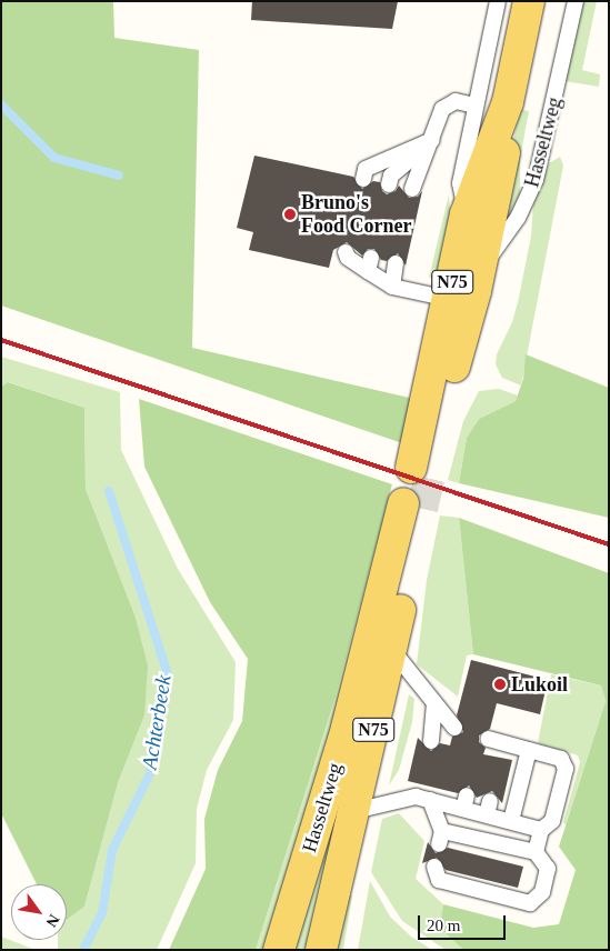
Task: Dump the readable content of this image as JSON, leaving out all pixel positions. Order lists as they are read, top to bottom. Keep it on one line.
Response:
{"streets":{"main road":["Hasseltweg","N75"]},"water":["Achterbeek"],"places":["Bruno's Food Corner","Lukoil"],"scale_bar":"20 m","north":"bottom right"}
